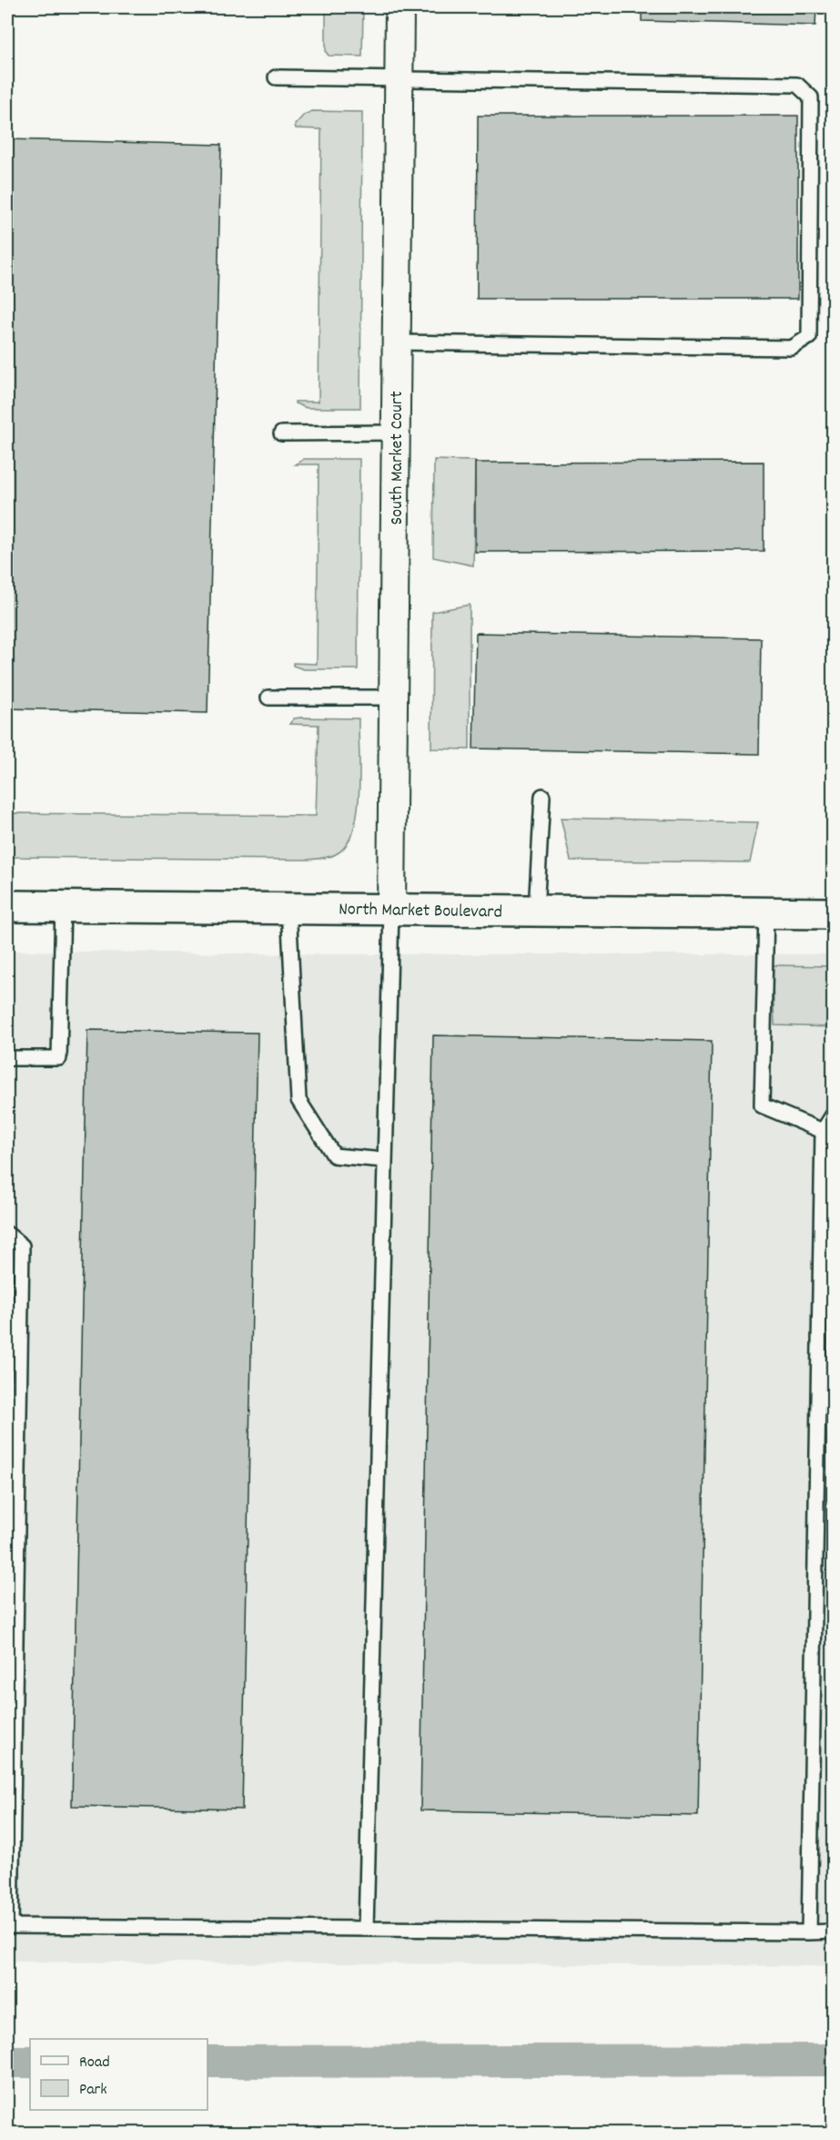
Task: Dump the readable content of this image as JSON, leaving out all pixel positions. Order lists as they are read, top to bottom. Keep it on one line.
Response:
{"streets":{"main road":["North Market Boulevard"],"street":["South Market Court"]},"crossings":[["South Market Court","North Market Boulevard"]],"legend":["Road","Park"]}
